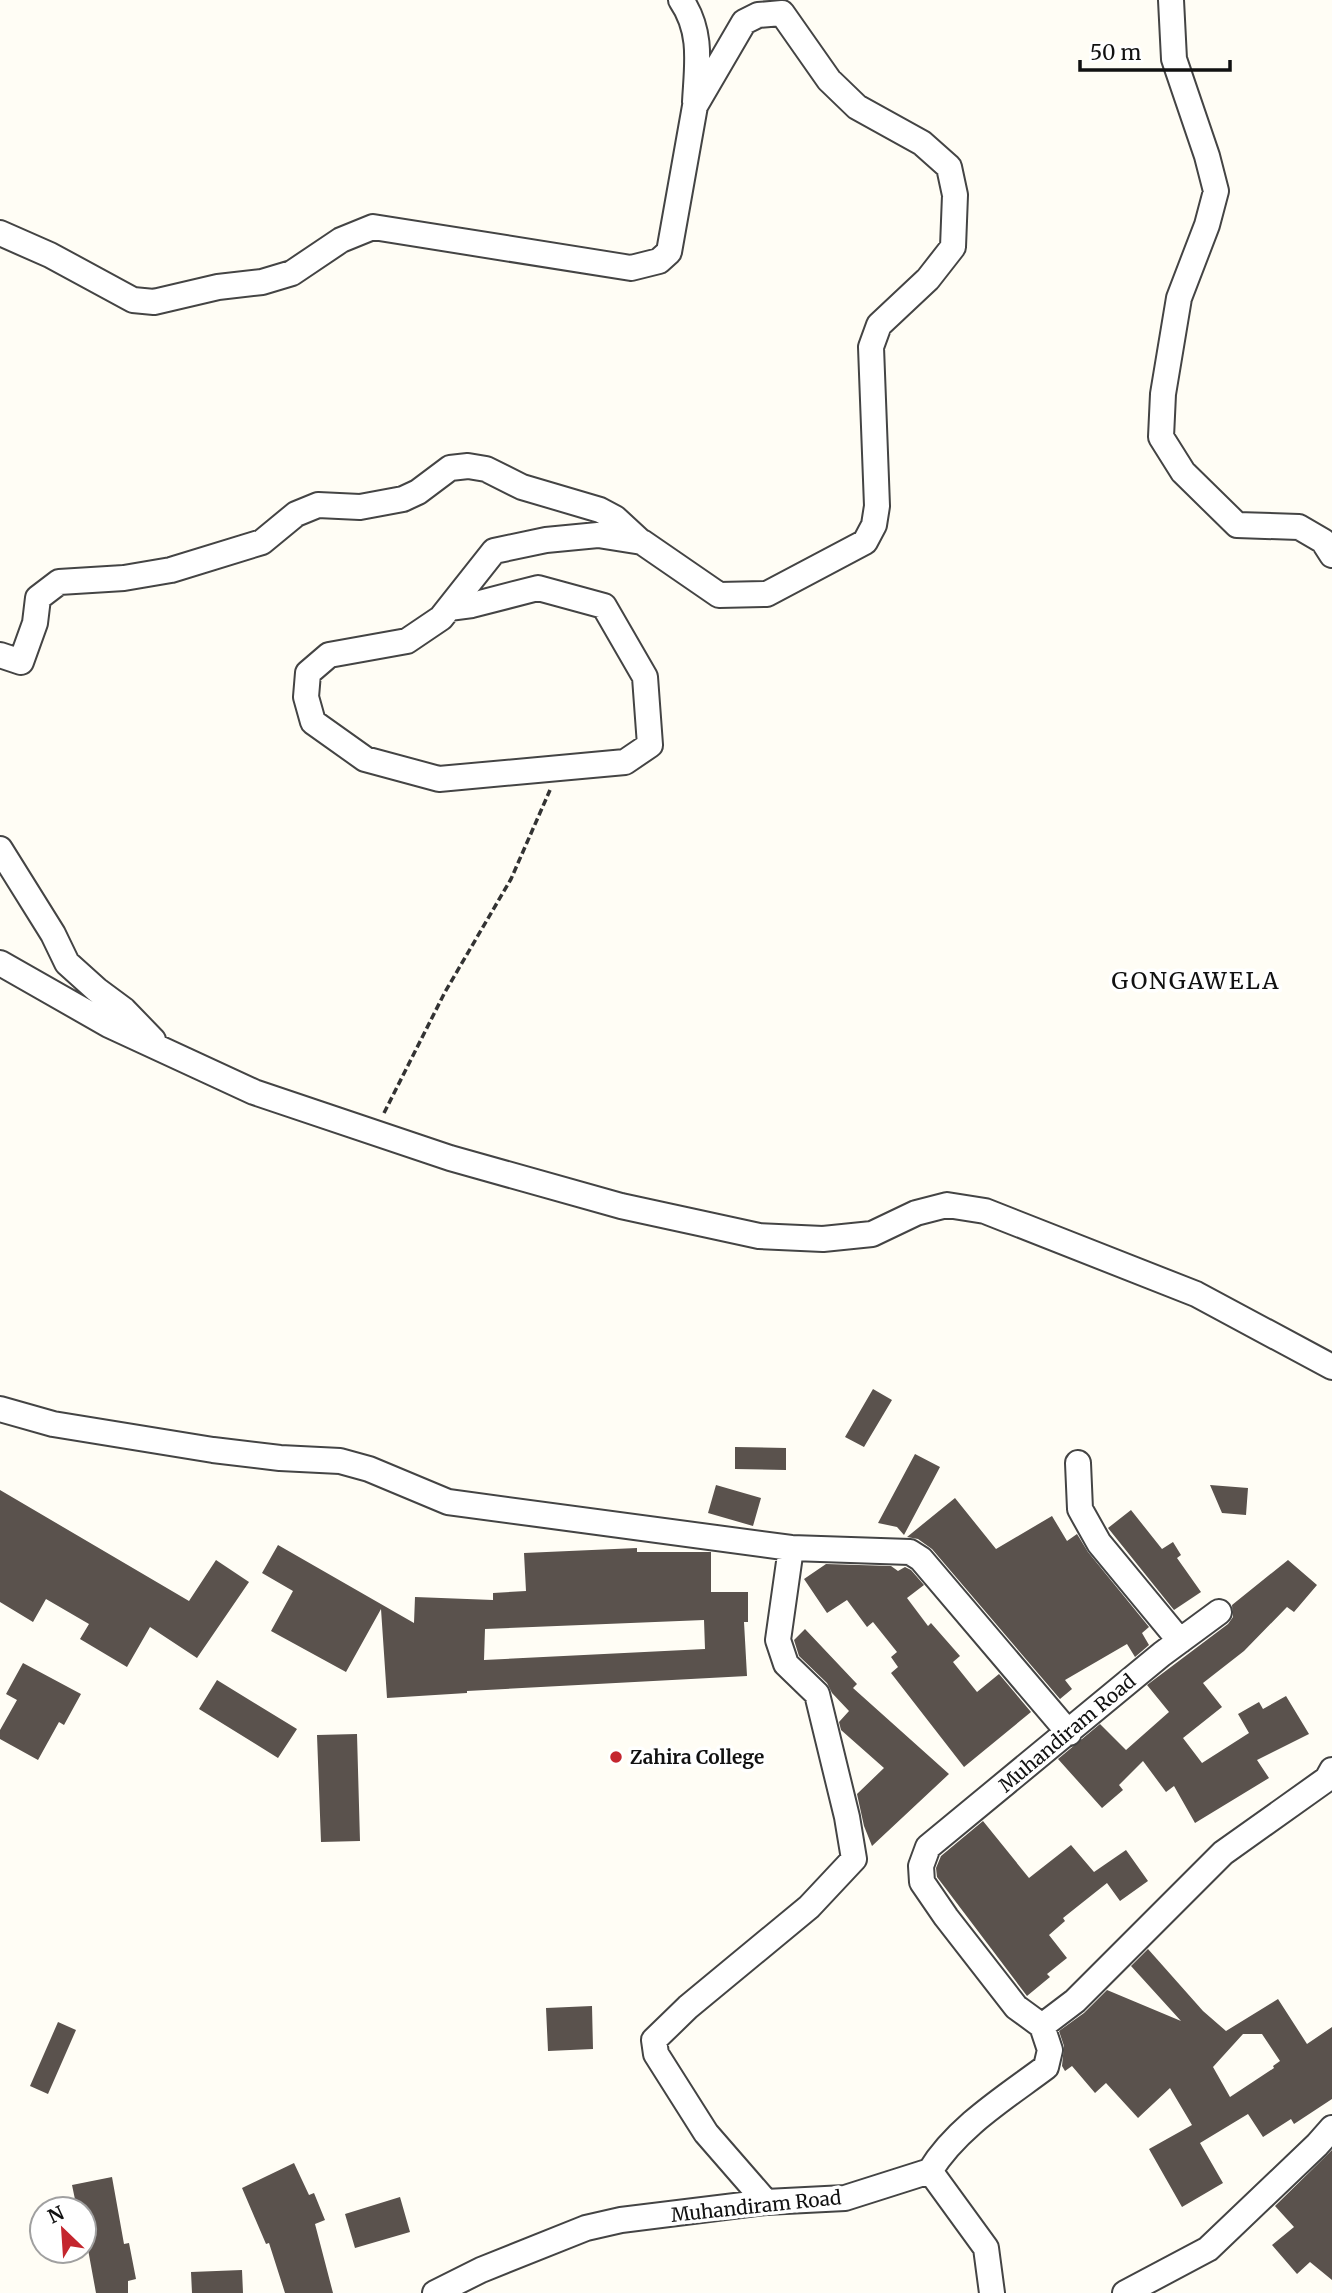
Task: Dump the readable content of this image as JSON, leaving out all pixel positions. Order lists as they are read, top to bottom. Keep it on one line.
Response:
{"streets":{"street":["Muhandiram Road"]},"districts":["GONGAWELA"],"places":["Zahira College"],"scale_bar":"50 m","north":"top left"}
